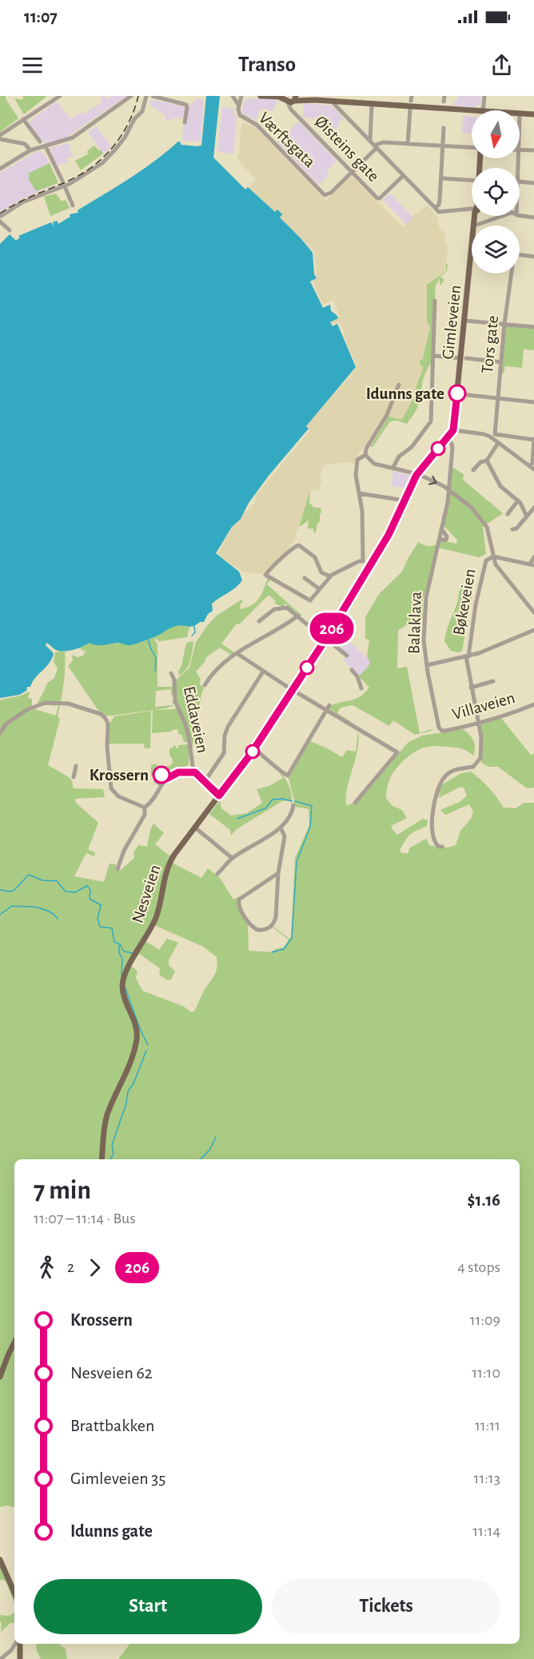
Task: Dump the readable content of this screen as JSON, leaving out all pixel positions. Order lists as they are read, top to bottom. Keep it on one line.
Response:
{"streets":{"main road":["Gimleveien","Nesveien"],"street":["Værftsgata","Øisteins gate","Tors gate","Bøkeveien","Balaklava","Villaveien","Eddaveien"]},"crossings":[["Værftsgata","Øisteins gate"],["Gimleveien","Nesveien"],["Bøkeveien","Villaveien"],["Balaklava","Villaveien"],["Eddaveien","Nesveien"]],"places":["Idunns gate","Krossern"],"lines":["bus line 206"],"north":"bottom","page":{"status":"11:07","header":"Transo","on_map":"206","heading":["7 min","11:07 – 11:14 · Bus","$1.16"],"legs":["2","206","4 stops"],"list":[{"name":"Krossern","value":"11:09"},{"name":"Nesveien 62","value":"11:10"},{"name":"Brattbakken","value":"11:11"},{"name":"Gimleveien 35","value":"11:13"},{"name":"Idunns gate","value":"11:14"}],"buttons":["Start","Tickets"]}}
